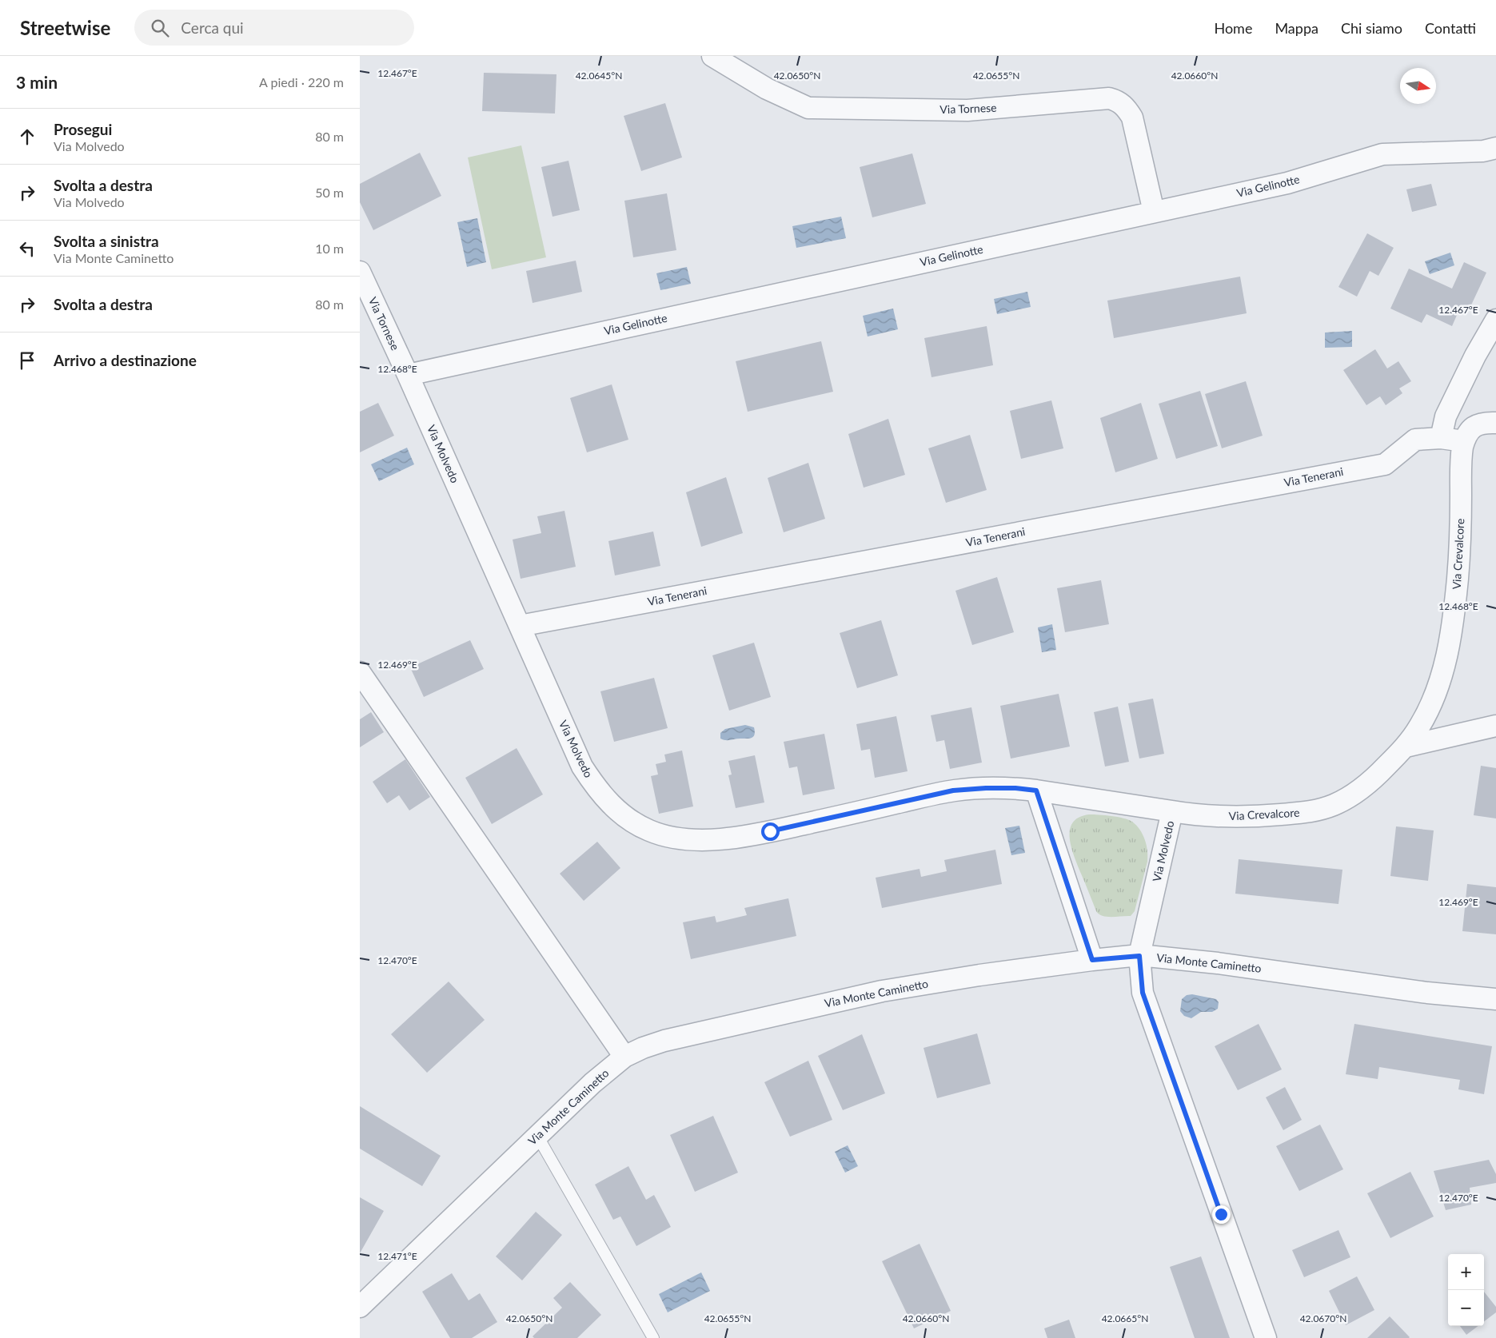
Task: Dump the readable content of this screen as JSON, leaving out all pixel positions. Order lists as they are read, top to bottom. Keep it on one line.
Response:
{"streets":{"street":["Via Tornese","Via Gelinotte","Via Molvedo","Via Tenerani","Via Crevalcore","Via Monte Caminetto"]},"crossings":[["Via Tornese","Via Gelinotte"],["Via Tornese","Via Molvedo"],["Via Gelinotte","Via Molvedo"],["Via Molvedo","Via Tenerani"],["Via Molvedo","Via Crevalcore"],["Via Molvedo","Via Monte Caminetto"],["Via Tenerani","Via Crevalcore"]],"north":"right","page":{"header":"Streetwise","search":"Cerca qui","nav":["Home","Mappa","Chi siamo","Contatti"],"heading":["3 min","A piedi · 220 m"],"list":[["Prosegui","Via Molvedo","80 m"],["Svolta a destra","Via Molvedo","50 m"],["Svolta a sinistra","Via Monte Caminetto","10 m"],["Svolta a destra","80 m"],"Arrivo a destinazione"],"map_buttons":["+","−"]},"coordinates":["12.467°E","42.0645°N","42.0650°N","42.0655°N","42.0660°N","12.468°E","12.469°E","12.470°E","12.471°E","42.0665°N","42.0670°N"]}
